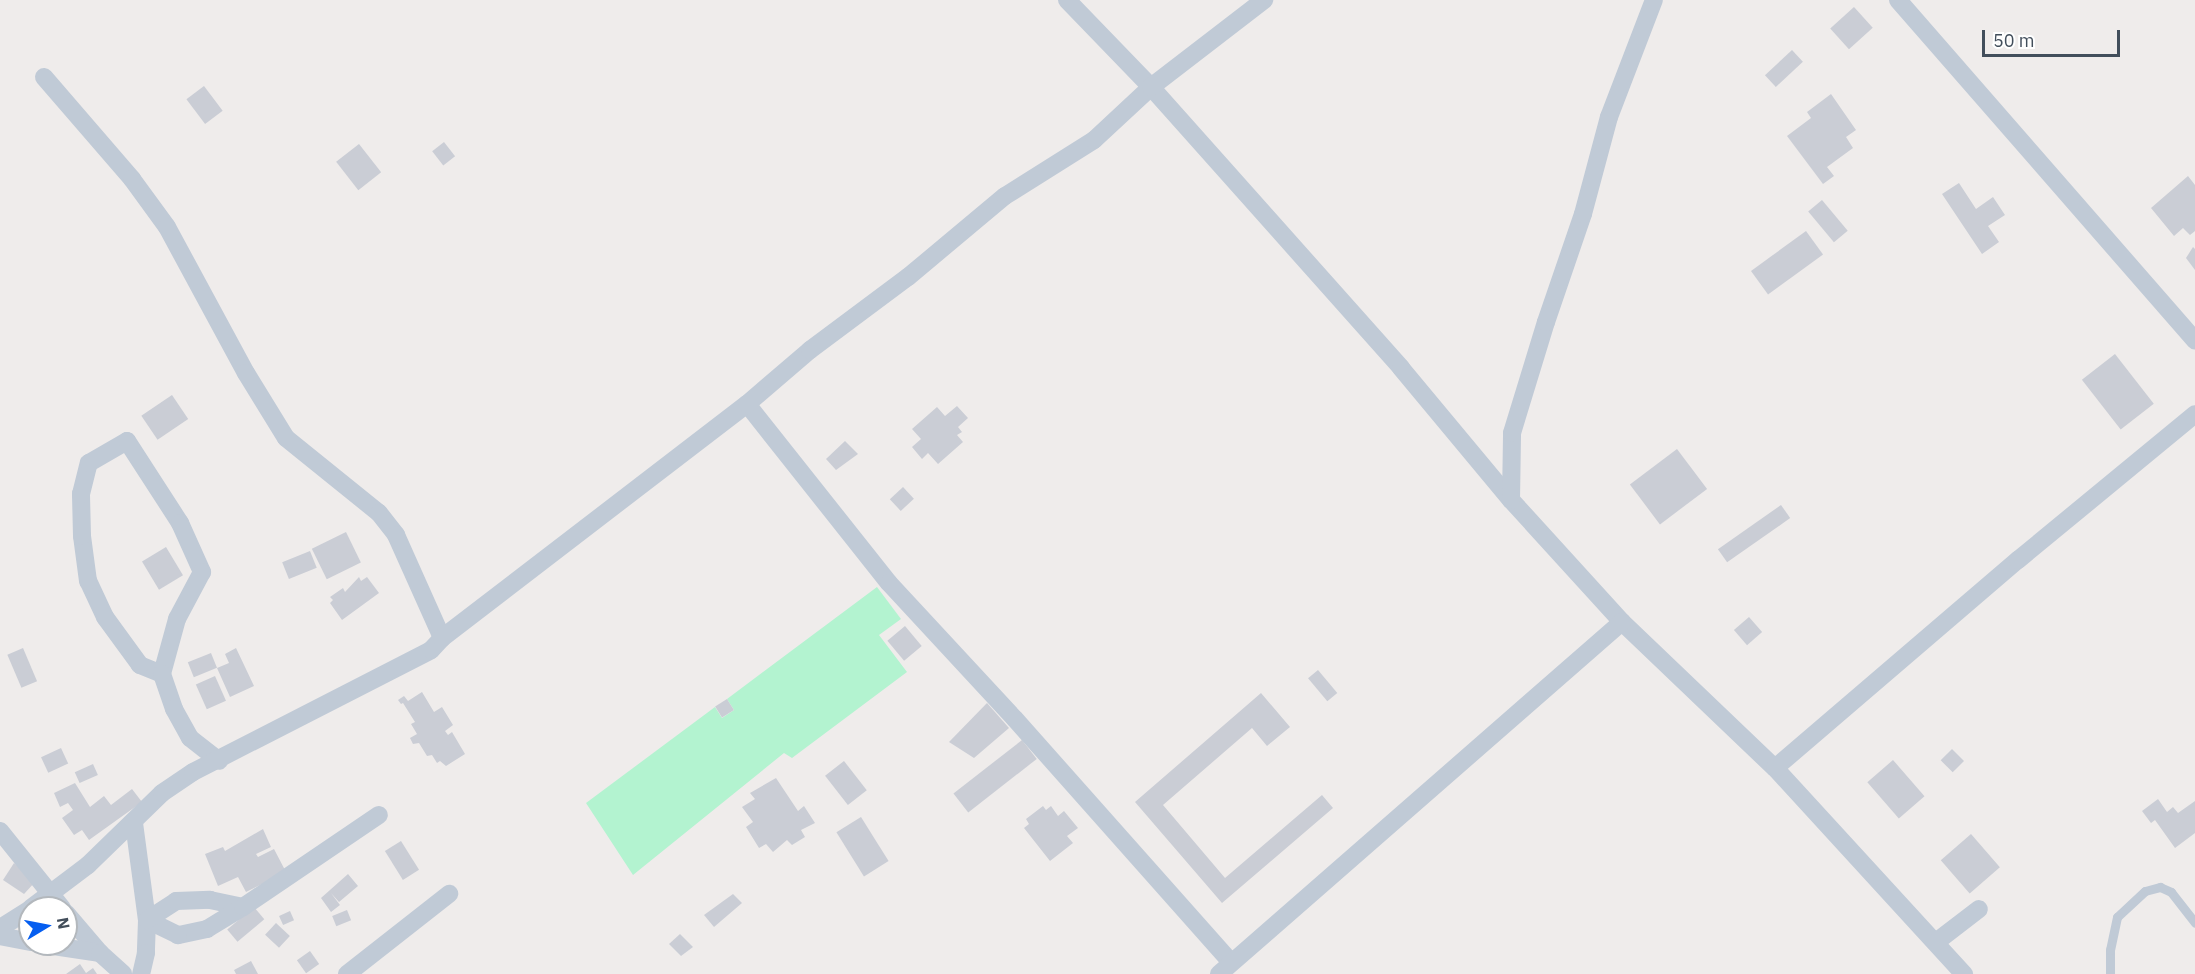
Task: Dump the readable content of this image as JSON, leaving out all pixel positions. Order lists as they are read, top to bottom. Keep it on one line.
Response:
{"scale_bar":"50 m","north":"right"}
